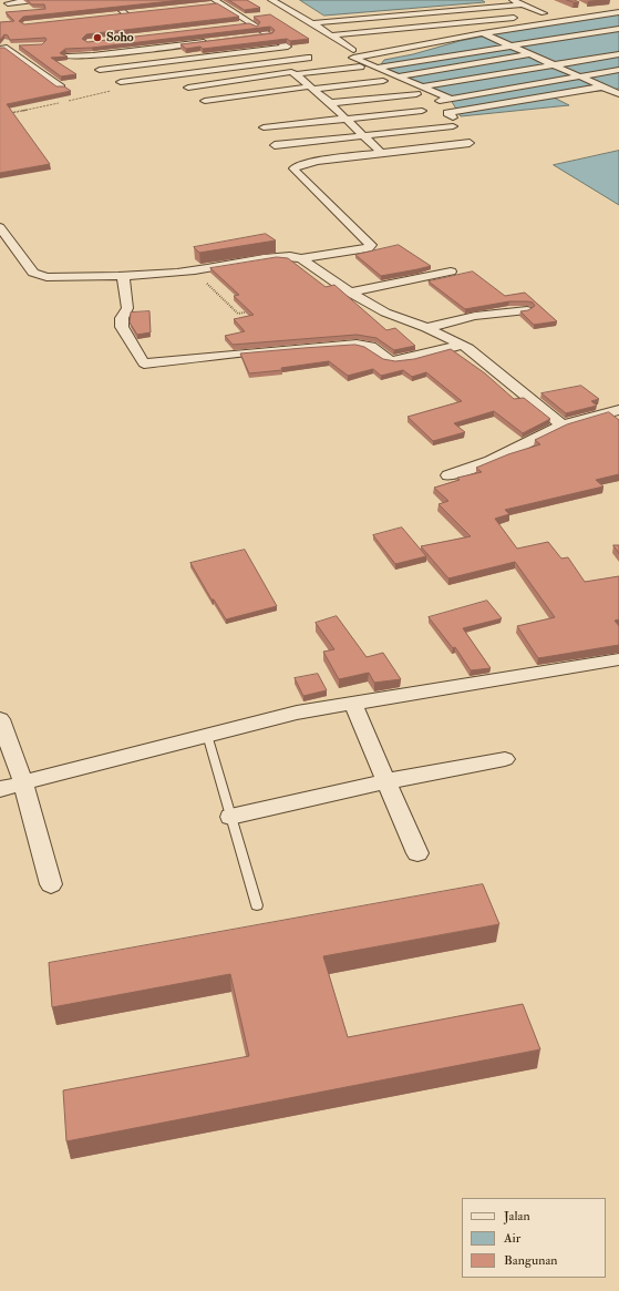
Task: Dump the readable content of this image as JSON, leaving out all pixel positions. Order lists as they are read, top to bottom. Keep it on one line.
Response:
{"places":["Soho"],"legend":["Jalan","Air","Bangunan"]}
